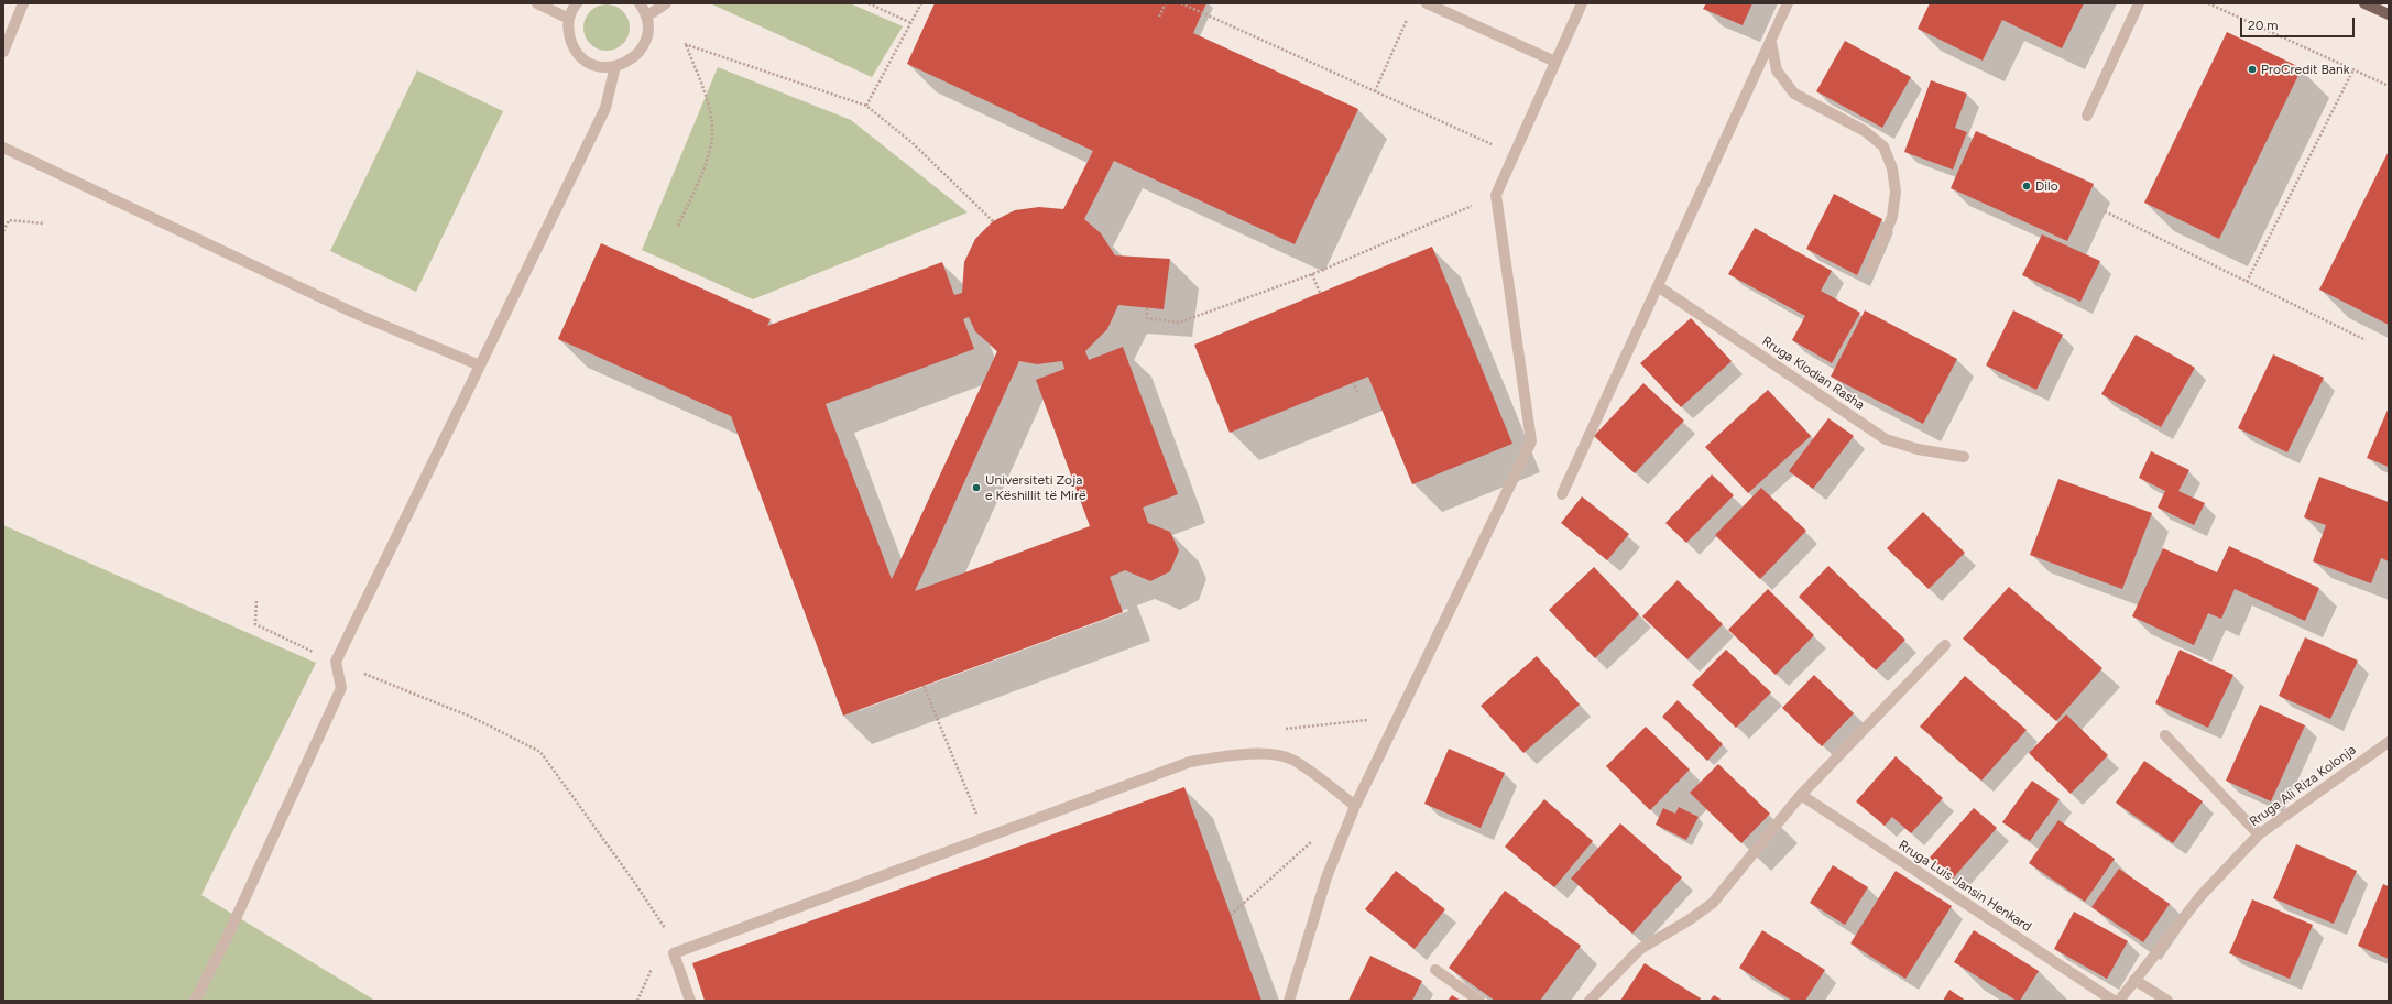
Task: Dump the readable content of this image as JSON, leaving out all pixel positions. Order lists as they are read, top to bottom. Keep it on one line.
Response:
{"streets":{"street":["Rruga Klodian Rasha","Rruga Ali Riza Kolonja","Rruga Luis Jansin Henkard"]},"places":["ProCredit Bank","Dilo","Universiteti Zoja e Këshillit të Mirë"],"scale_bar":"20 m"}
